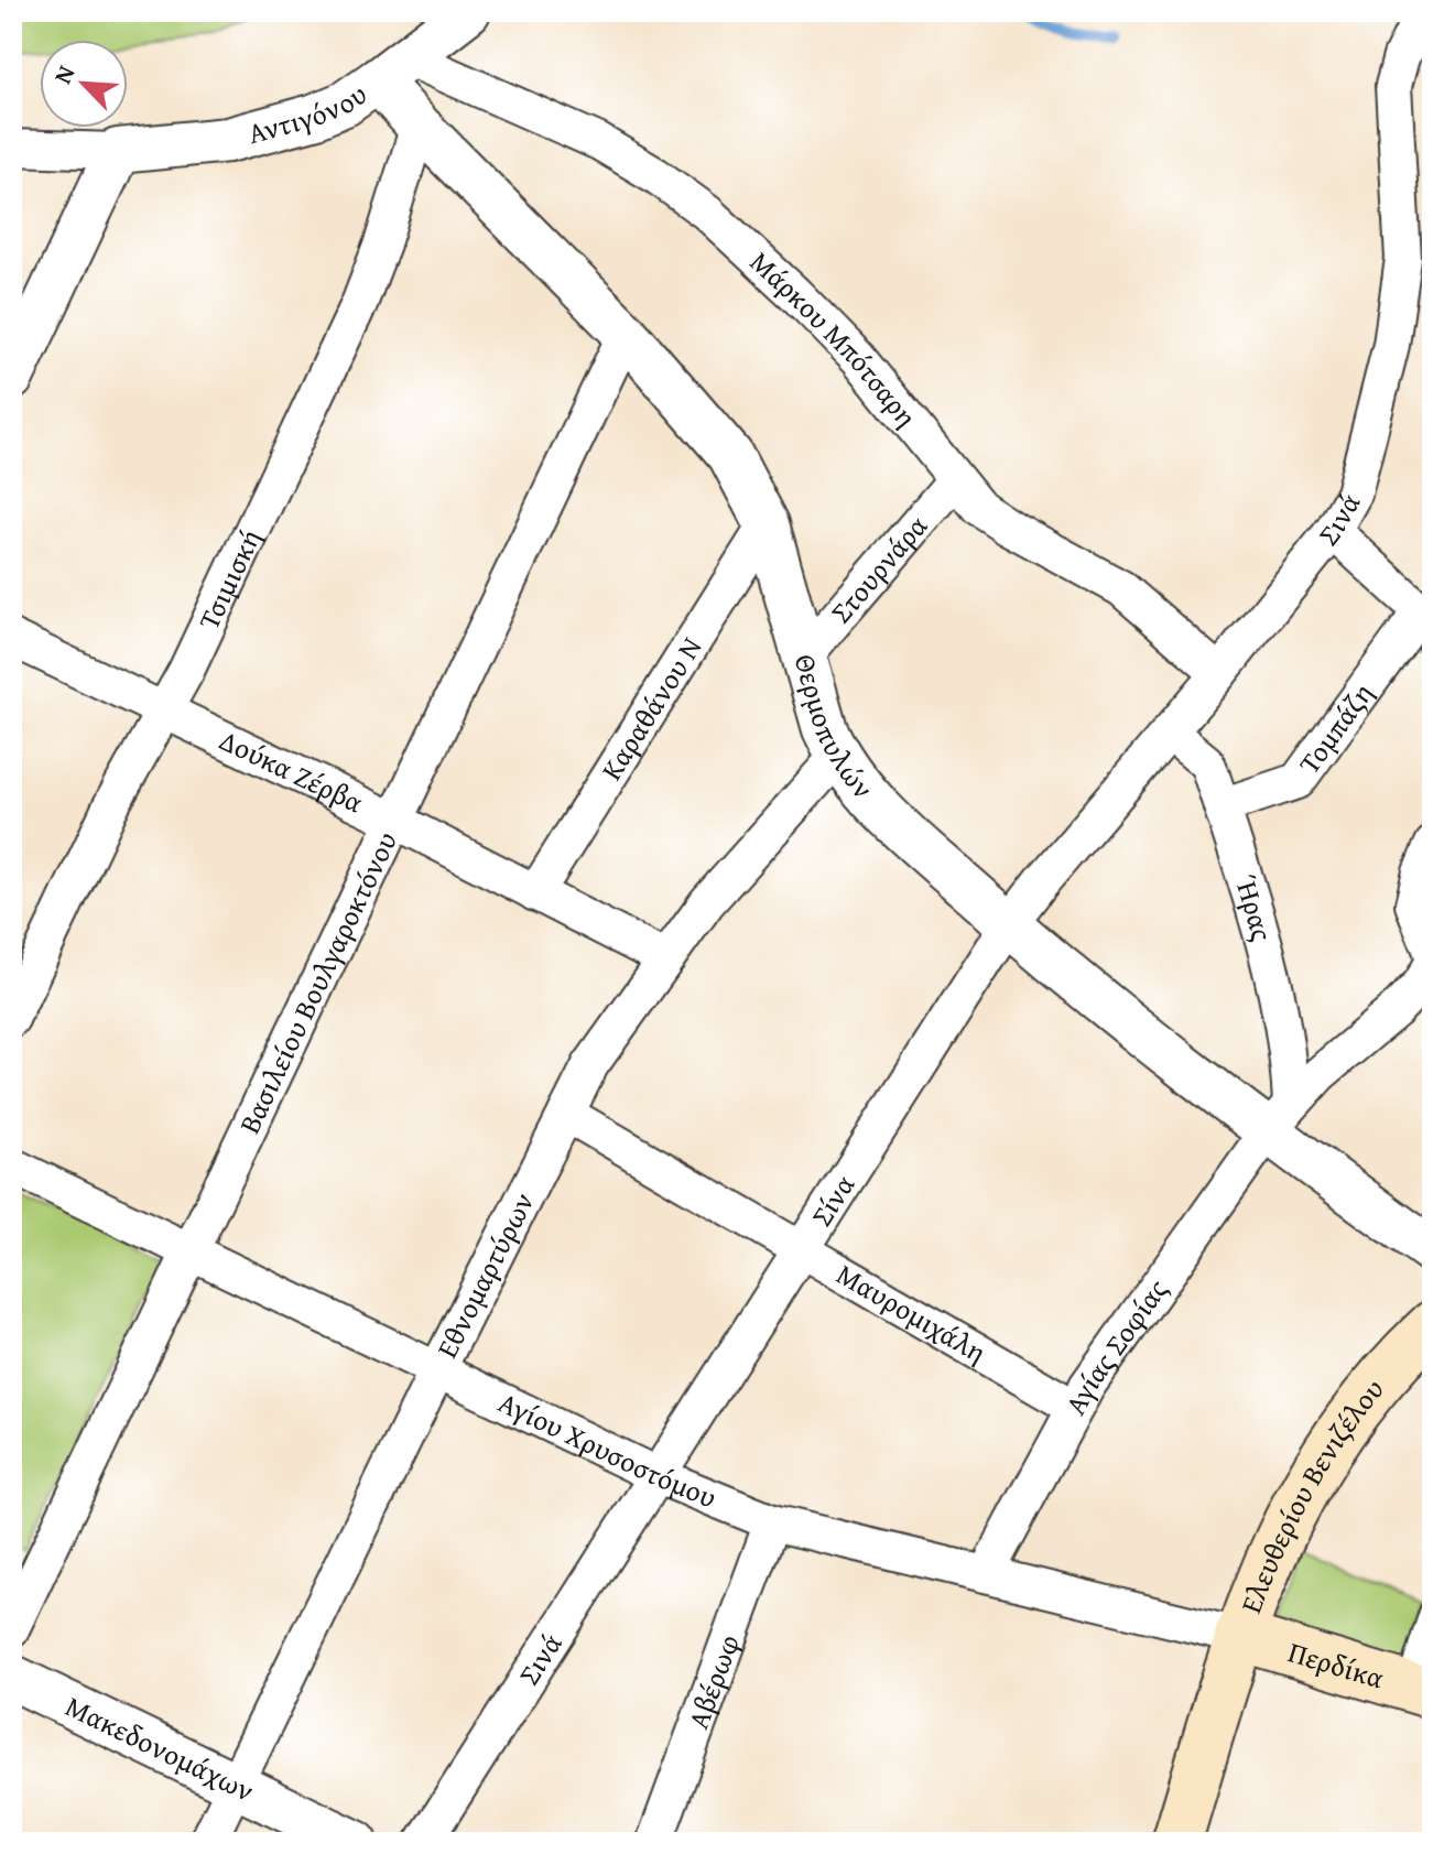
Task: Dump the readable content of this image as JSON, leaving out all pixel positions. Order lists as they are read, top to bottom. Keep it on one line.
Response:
{"streets":{"main road":["Ελευθερίου Βενιζέλου","Περδίκα"],"street":["Αντιγόνου","Μάρκου Μπότσαρη","Σινά","Στουρνάρα","Τσιμισκή","Καραθάνου Ν","Θερμοπυλών","Τομπάζη","Δούκα Ζέρβα","Ήρας","Βασιλείου Βουλγαροκτόνου","Σίνα","Εθνομαρτύρων","Μαυρομιχάλη","Αγίας Σοφίας","Αγίου Χρυσοστόμου","Αβέρωφ","Μακεδονομάχων"]},"crossings":[["Αντιγόνου","Μάρκου Μπότσαρη"],["Αντιγόνου","Θερμοπυλών"],["Μάρκου Μπότσαρη","Σινά"],["Μάρκου Μπότσαρη","Στουρνάρα"],["Μάρκου Μπότσαρη","Θερμοπυλών"],["Σινά","Θερμοπυλών"],["Σινά","Ήρας"],["Σινά","Σίνα"],["Σινά","Αγίου Χρυσοστόμου"],["Στουρνάρα","Θερμοπυλών"],["Τσιμισκή","Θερμοπυλών"],["Τσιμισκή","Δούκα Ζέρβα"],["Καραθάνου Ν","Θερμοπυλών"],["Καραθάνου Ν","Δούκα Ζέρβα"],["Θερμοπυλών","Ήρας"],["Θερμοπυλών","Βασιλείου Βουλγαροκτόνου"],["Θερμοπυλών","Σίνα"],["Θερμοπυλών","Εθνομαρτύρων"],["Θερμοπυλών","Αγίας Σοφίας"],["Τομπάζη","Ήρας"],["Δούκα Ζέρβα","Βασιλείου Βουλγαροκτόνου"],["Δούκα Ζέρβα","Εθνομαρτύρων"],["Ήρας","Αγίας Σοφίας"],["Βασιλείου Βουλγαροκτόνου","Αγίου Χρυσοστόμου"],["Σίνα","Μαυρομιχάλη"],["Σίνα","Αγίου Χρυσοστόμου"],["Εθνομαρτύρων","Μαυρομιχάλη"],["Εθνομαρτύρων","Αγίου Χρυσοστόμου"],["Εθνομαρτύρων","Μακεδονομάχων"],["Μαυρομιχάλη","Αγίας Σοφίας"],["Αγίας Σοφίας","Αγίου Χρυσοστόμου"],["Αγίου Χρυσοστόμου","Ελευθερίου Βενιζέλου"],["Αγίου Χρυσοστόμου","Περδίκα"],["Αγίου Χρυσοστόμου","Αβέρωφ"],["Ελευθερίου Βενιζέλου","Περδίκα"]],"north":"top left"}
